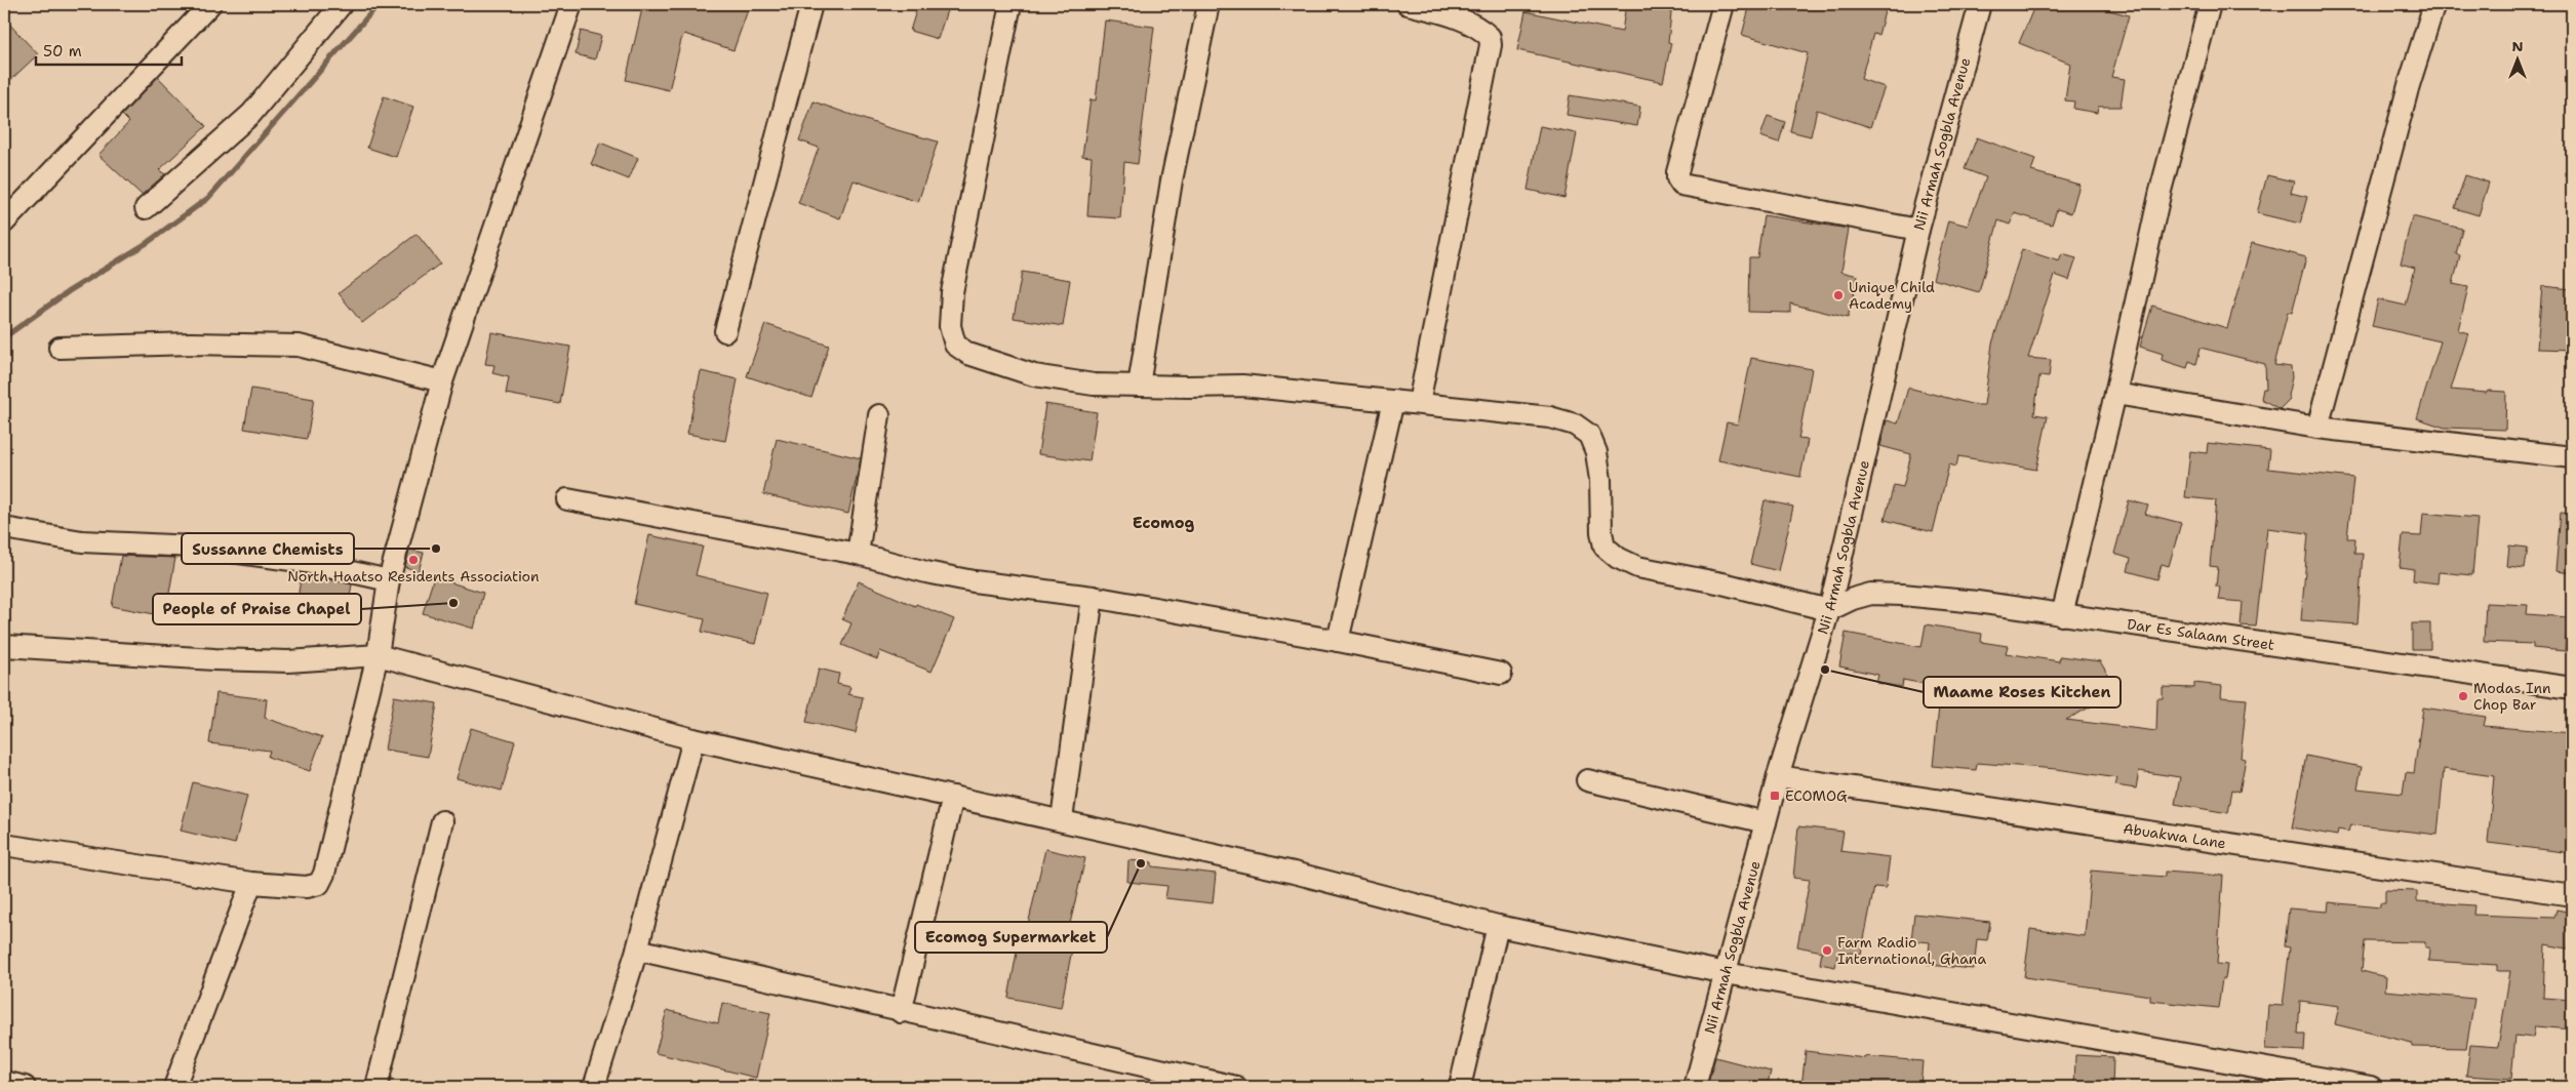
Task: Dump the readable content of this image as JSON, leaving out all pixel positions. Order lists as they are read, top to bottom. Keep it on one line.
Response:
{"streets":{"street":["Nii Armah Sogbla Avenue","Dar Es Salaam Street","Abuakwa Lane"]},"crossings":[["Nii Armah Sogbla Avenue","Dar Es Salaam Street"],["Nii Armah Sogbla Avenue","Abuakwa Lane"]],"districts":["Ecomog"],"places":{"other":["Unique Child Academy","Sussanne Chemists","North Haatso Residents Association","People of Praise Chapel","Maame Roses Kitchen","Modas Inn Chop Bar","Ecomog Supermarket","Farm Radio International, Ghana"],"transit":["ECOMOG"]},"scale_bar":"50 m","north":"top"}
